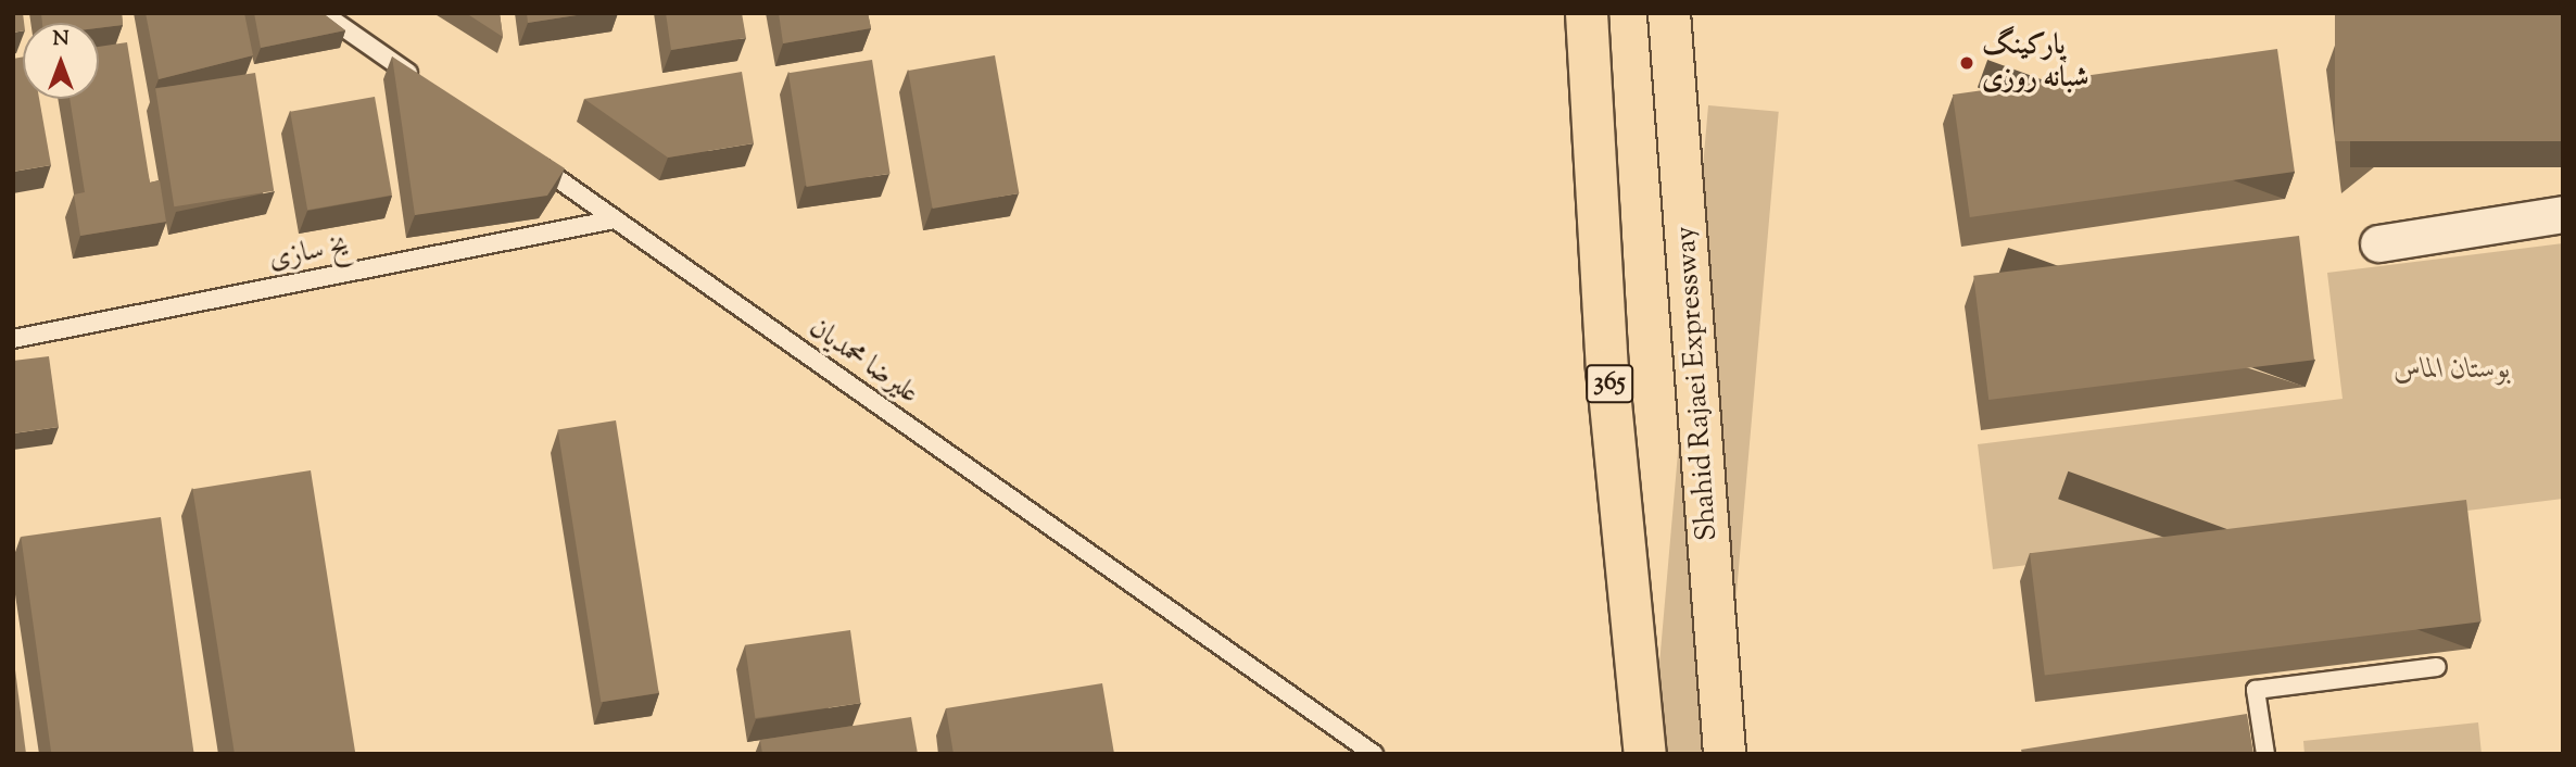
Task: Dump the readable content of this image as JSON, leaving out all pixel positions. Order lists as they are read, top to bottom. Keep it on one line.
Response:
{"streets":{"highway":["365","Shahid Rajaei Expressway"],"lane":["یخ سازی","علیرضا محمدیان"]},"crossings":[["یخ سازی","علیرضا محمدیان"]],"parks":["بوستان الماس"],"places":["پارکینگ شبانه روزی"],"north":"top"}
